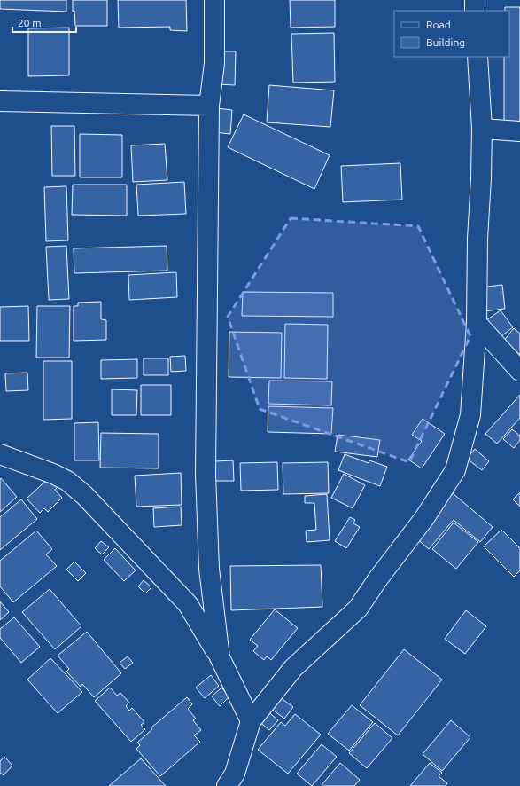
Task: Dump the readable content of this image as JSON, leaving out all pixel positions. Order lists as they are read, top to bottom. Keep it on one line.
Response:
{"legend":["Road","Building"],"scale_bar":"20 m"}
